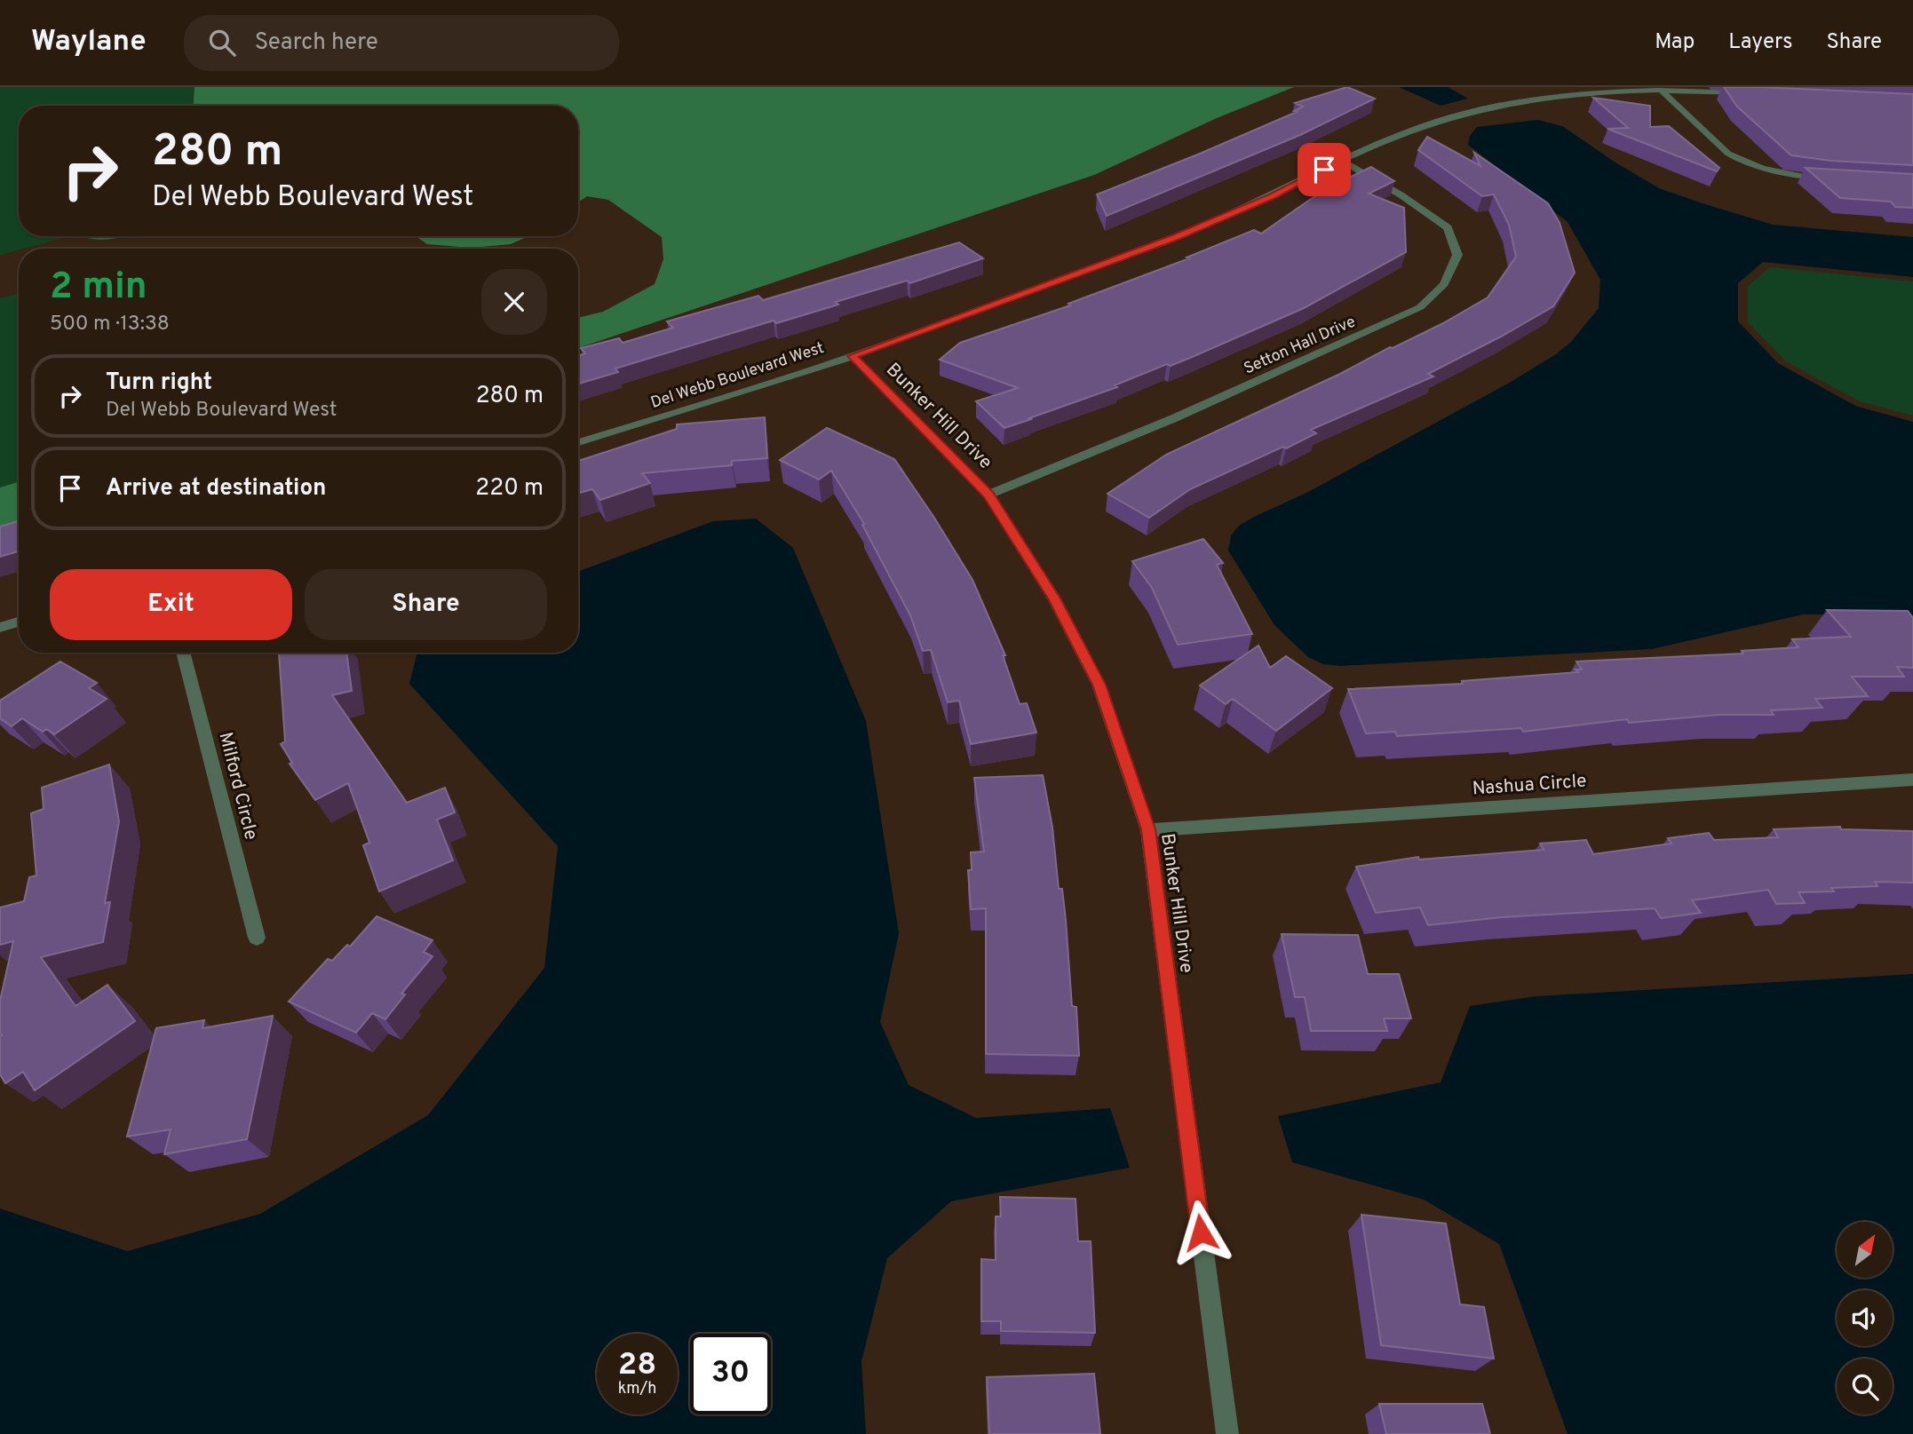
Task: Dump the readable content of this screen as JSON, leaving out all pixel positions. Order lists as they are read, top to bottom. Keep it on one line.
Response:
{"streets":{"street":["Setton Hall Drive","Del Webb Boulevard West","Bunker Hill Drive","Nashua Circle","Milford Circle"]},"crossings":[["Setton Hall Drive","Del Webb Boulevard West"],["Setton Hall Drive","Bunker Hill Drive"],["Del Webb Boulevard West","Bunker Hill Drive"],["Bunker Hill Drive","Nashua Circle"]],"north":"top right","page":{"header":"Waylane","search":"Search here","nav":["Map","Layers","Share"],"turn":["280 m","Del Webb Boulevard West"],"heading":["2 min","500 m · 13:38"],"list":[{"name":"Turn right","note":"Del Webb Boulevard West","value":"280 m"},{"name":"Arrive at destination","value":"220 m"}],"buttons":["Exit","Share"],"speed":"28 km/h","limit":"30"}}
